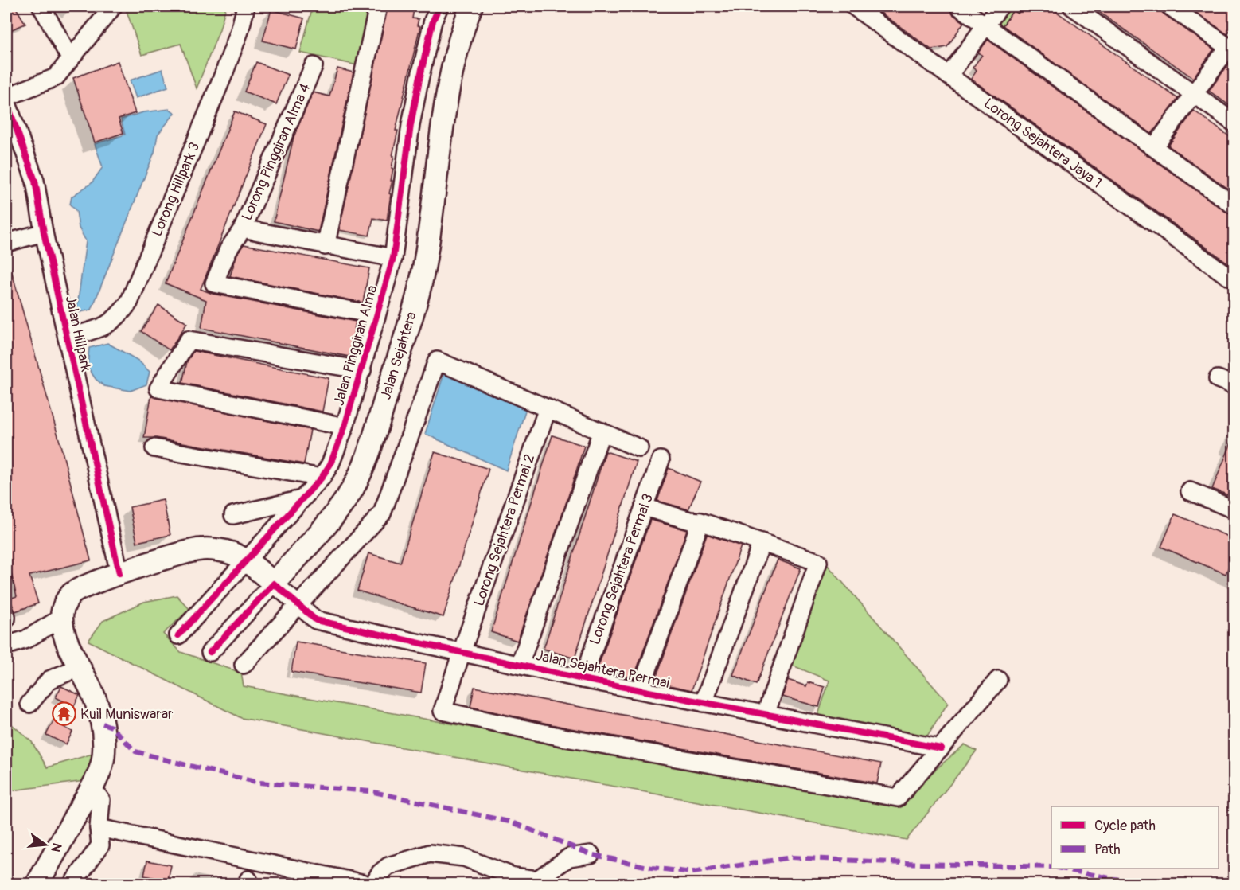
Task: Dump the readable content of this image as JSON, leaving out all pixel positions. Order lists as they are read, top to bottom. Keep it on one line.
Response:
{"streets":{"main road":["Jalan Sejahtera"],"street":["Lorong Sejahtera Jaya 1","Lorong Pinggiran Alma 4","Lorong Hillpark 3","Jalan Hillpark","Jalan Pinggiran Alma","Lorong Sejahtera Permai 2","Lorong Sejahtera Permai 3","Jalan Sejahtera Permai"]},"crossings":[["Lorong Pinggiran Alma 4","Jalan Pinggiran Alma"],["Lorong Hillpark 3","Jalan Hillpark"],["Jalan Sejahtera","Jalan Sejahtera Permai"],["Lorong Sejahtera Permai 2","Jalan Sejahtera Permai"],["Lorong Sejahtera Permai 3","Jalan Sejahtera Permai"]],"places":{"temple":["Kuil Muniswarar"]},"legend":["Cycle path","Path"],"north":"right"}
